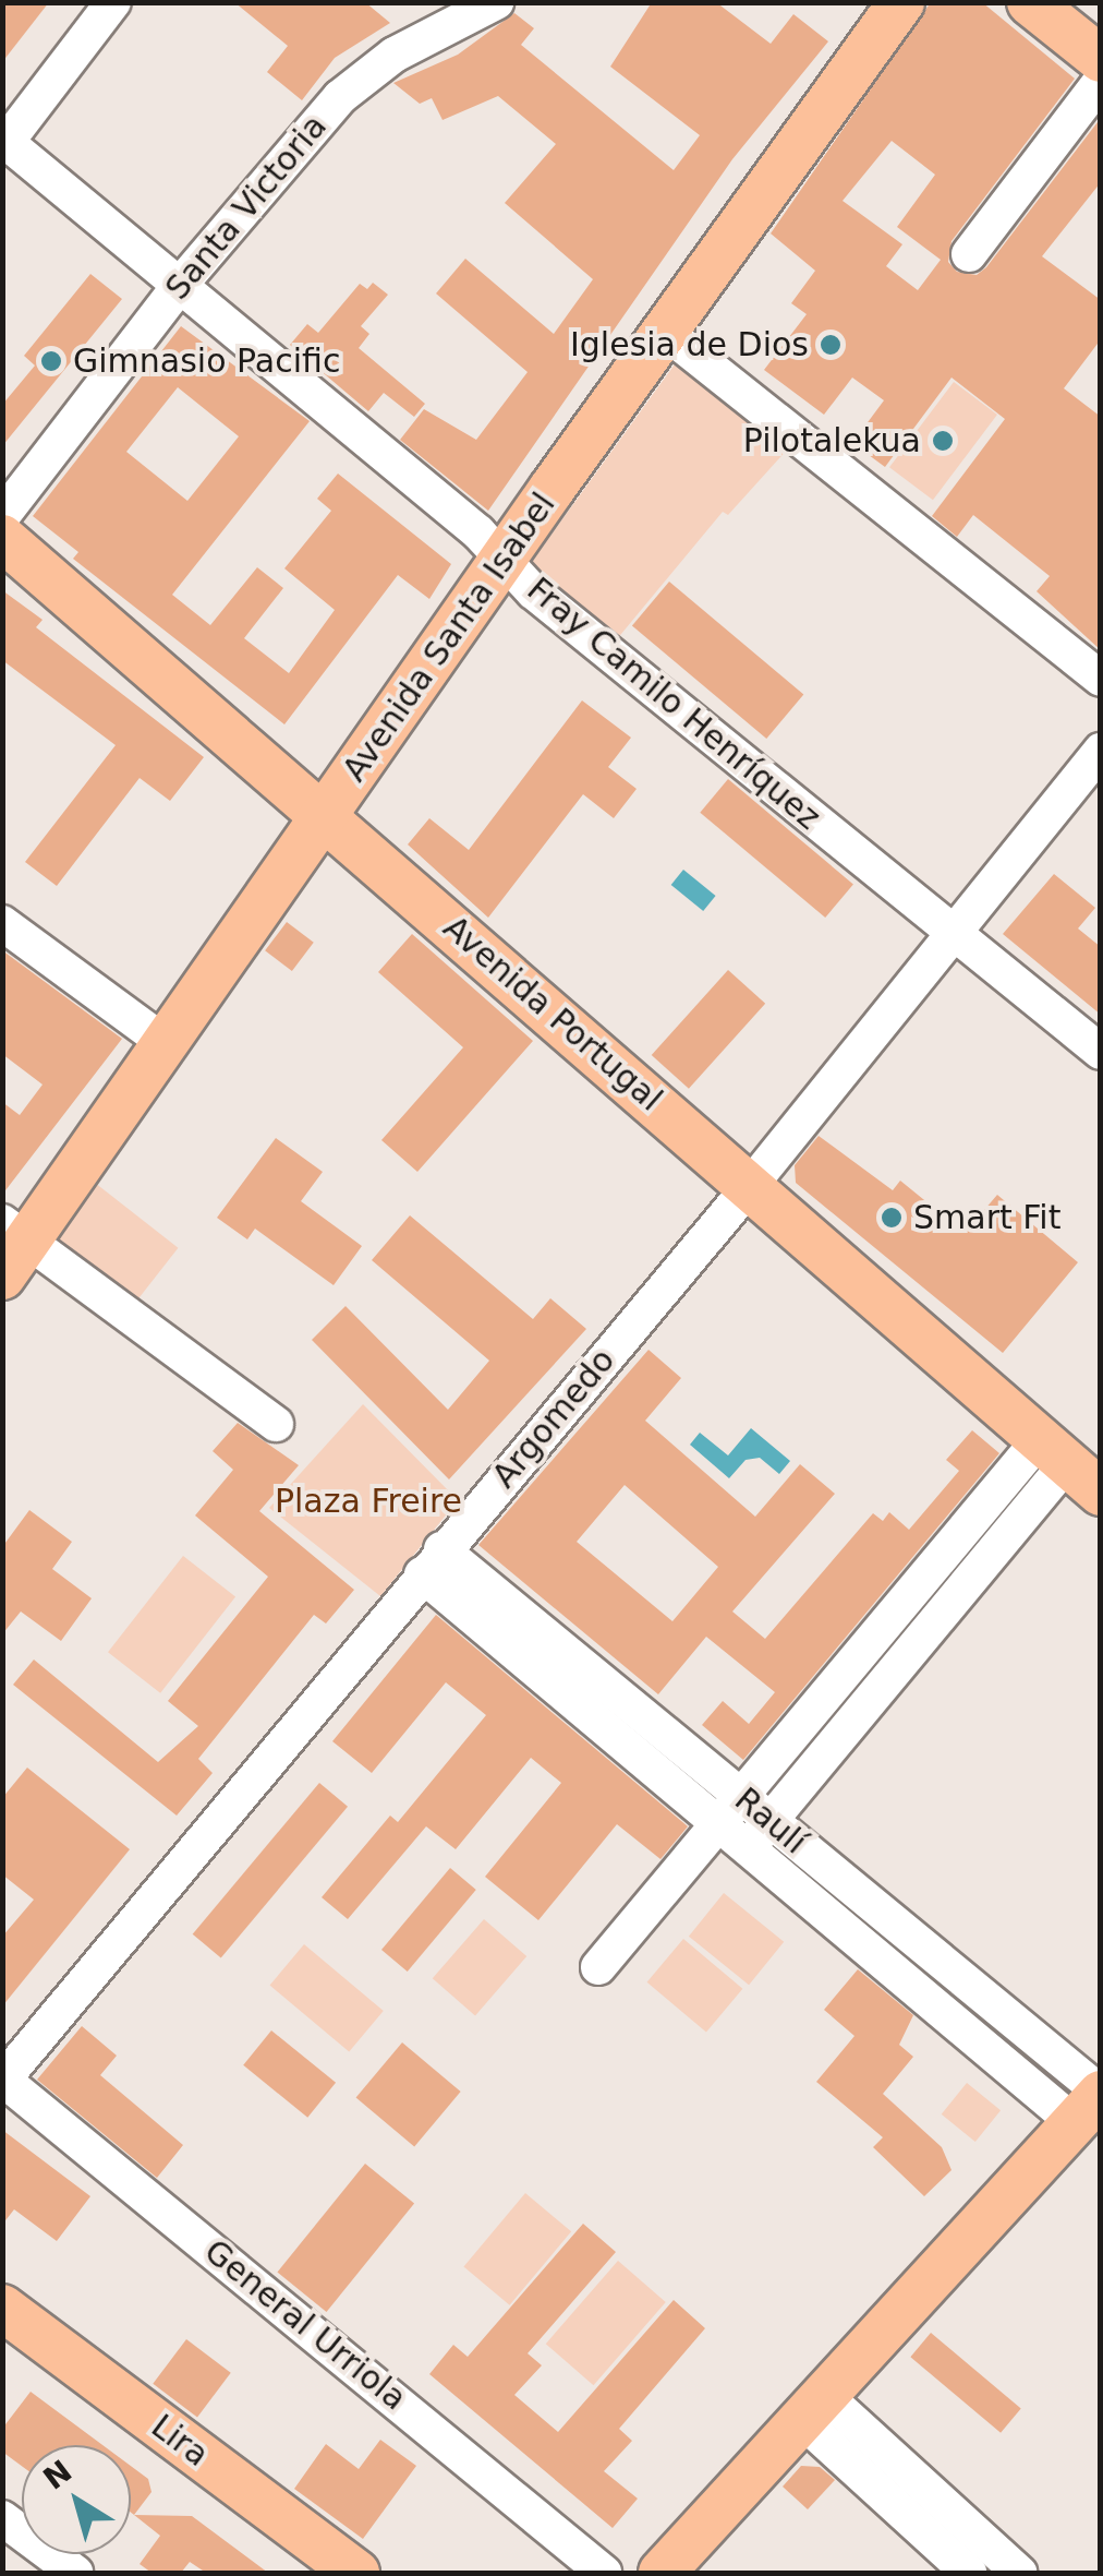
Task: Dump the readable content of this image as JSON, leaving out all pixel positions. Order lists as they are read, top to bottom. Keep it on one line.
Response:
{"streets":{"main road":["Avenida Santa Isabel","Avenida Portugal","Lira"],"street":["Santa Victoria","Fray Camilo Henríquez","Argomedo","Raulí","General Urriola"]},"crossings":[["Santa Victoria","Fray Camilo Henríquez"],["Avenida Santa Isabel","Fray Camilo Henríquez"],["Avenida Santa Isabel","Avenida Portugal"],["Fray Camilo Henríquez","Argomedo"],["Avenida Portugal","Argomedo"],["Argomedo","Raulí"],["Argomedo","General Urriola"]],"parks":["Plaza Freire"],"places":["Iglesia de Dios","Gimnasio Pacific","Pilotalekua","Smart Fit"],"north":"top left"}
